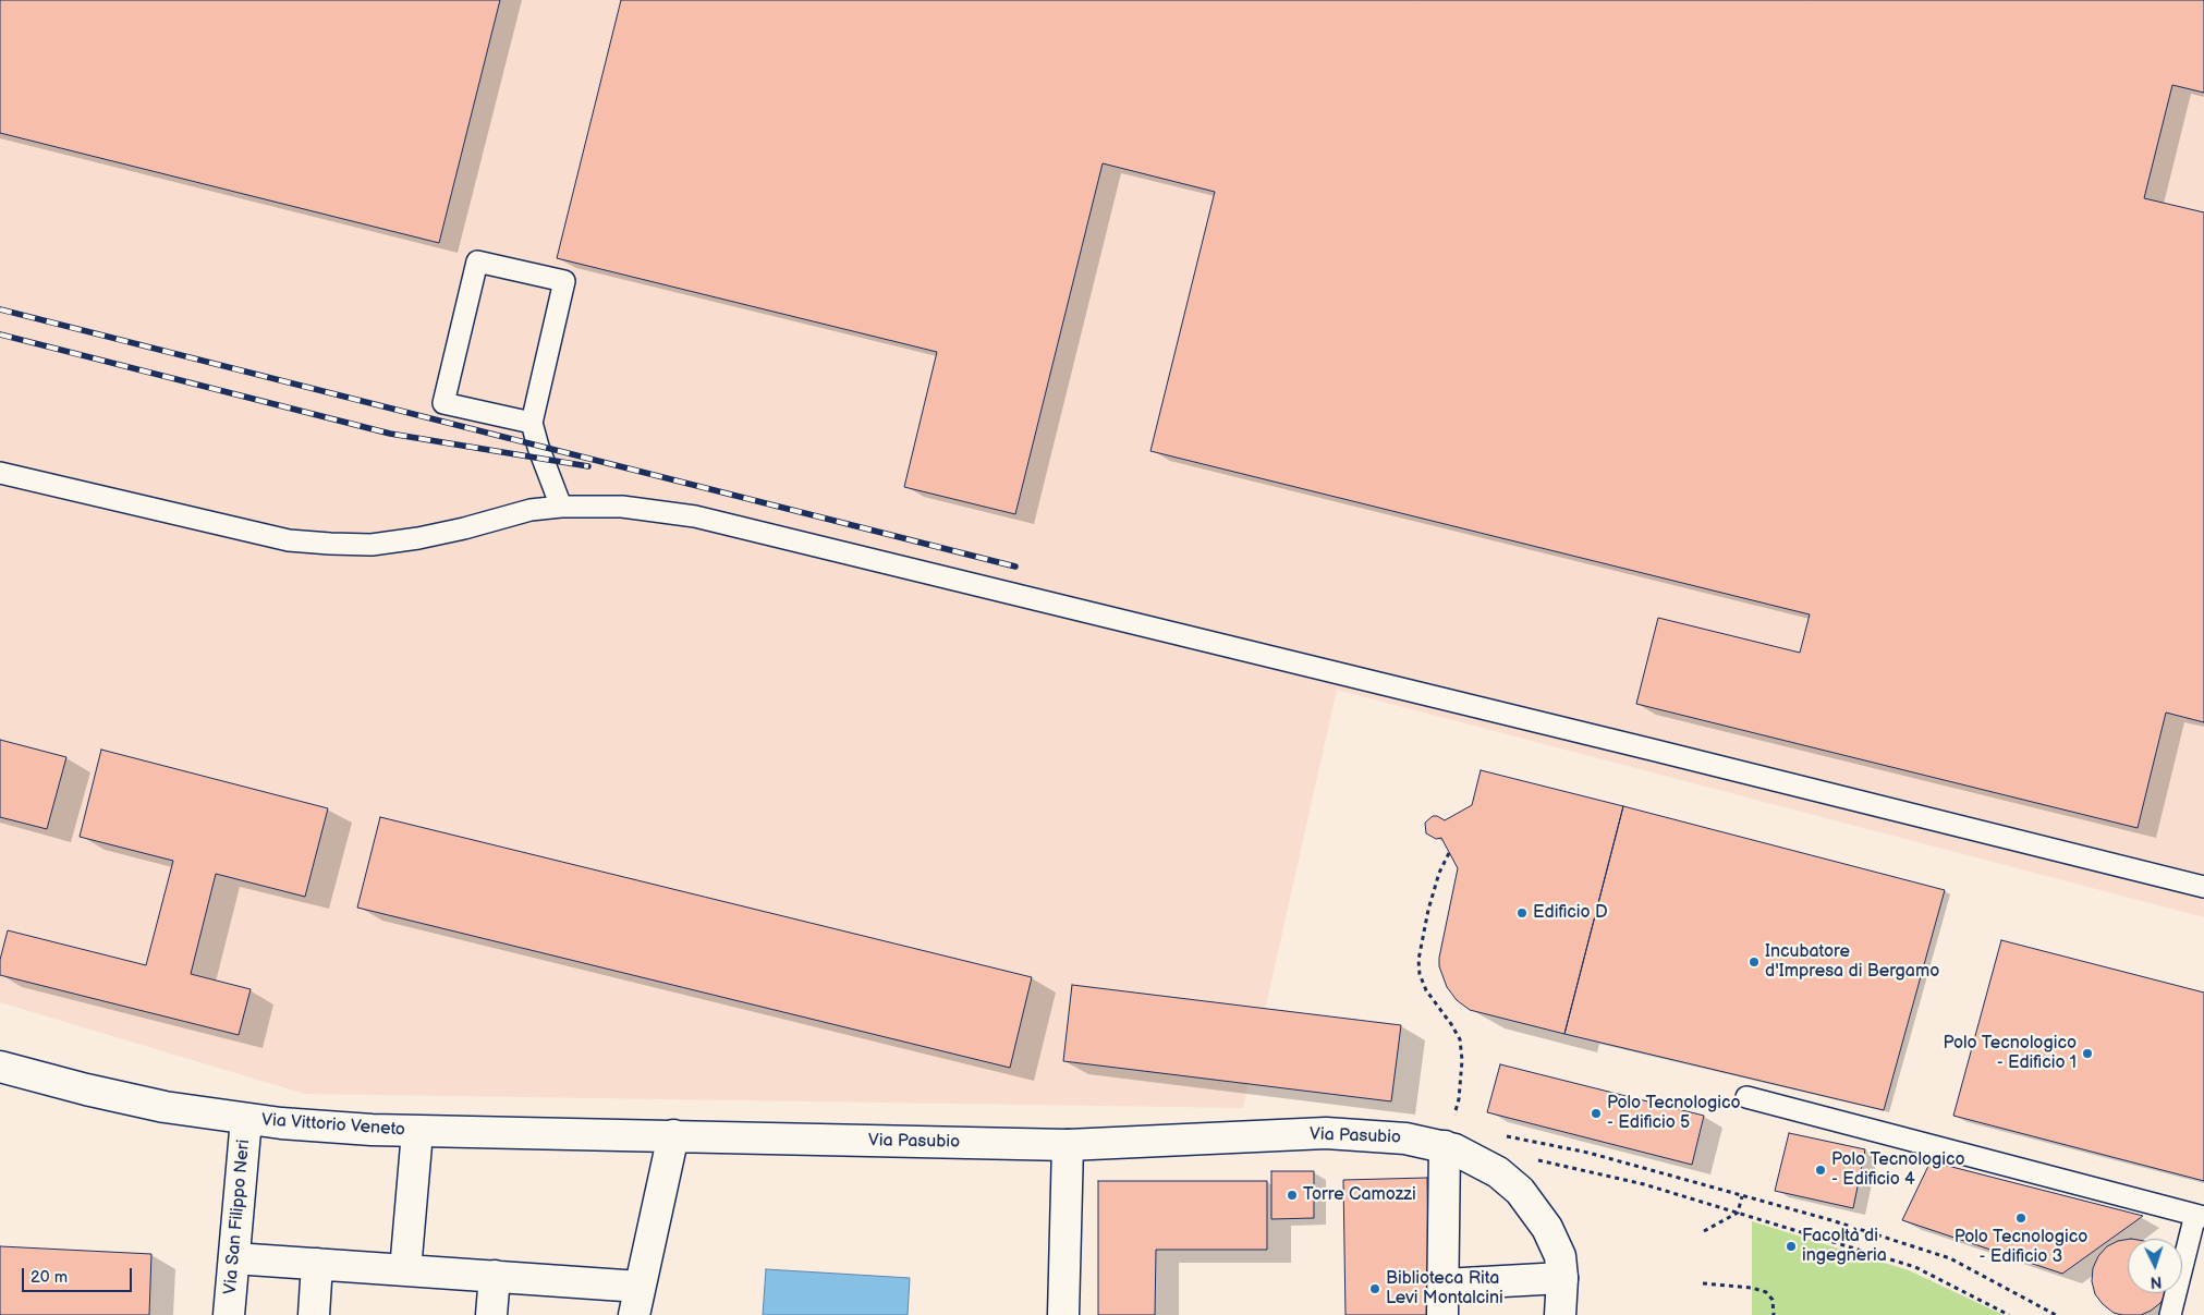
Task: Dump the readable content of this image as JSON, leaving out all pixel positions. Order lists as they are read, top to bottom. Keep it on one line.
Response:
{"streets":{"street":["Via Vittorio Veneto","Via Pasubio","Via San Filippo Neri"]},"crossings":[["Via Vittorio Veneto","Via Pasubio"],["Via Vittorio Veneto","Via San Filippo Neri"]],"places":["Edificio D","Incubatore d'Impresa di Bergamo","Polo Tecnologico - Edificio 1","Polo Tecnologico - Edificio 5","Polo Tecnologico - Edificio 4","Torre Camozzi","Polo Tecnologico - Edificio 3","Facoltà di ingegneria","Biblioteca Rita Levi Montalcini"],"scale_bar":"20 m","north":"bottom"}
